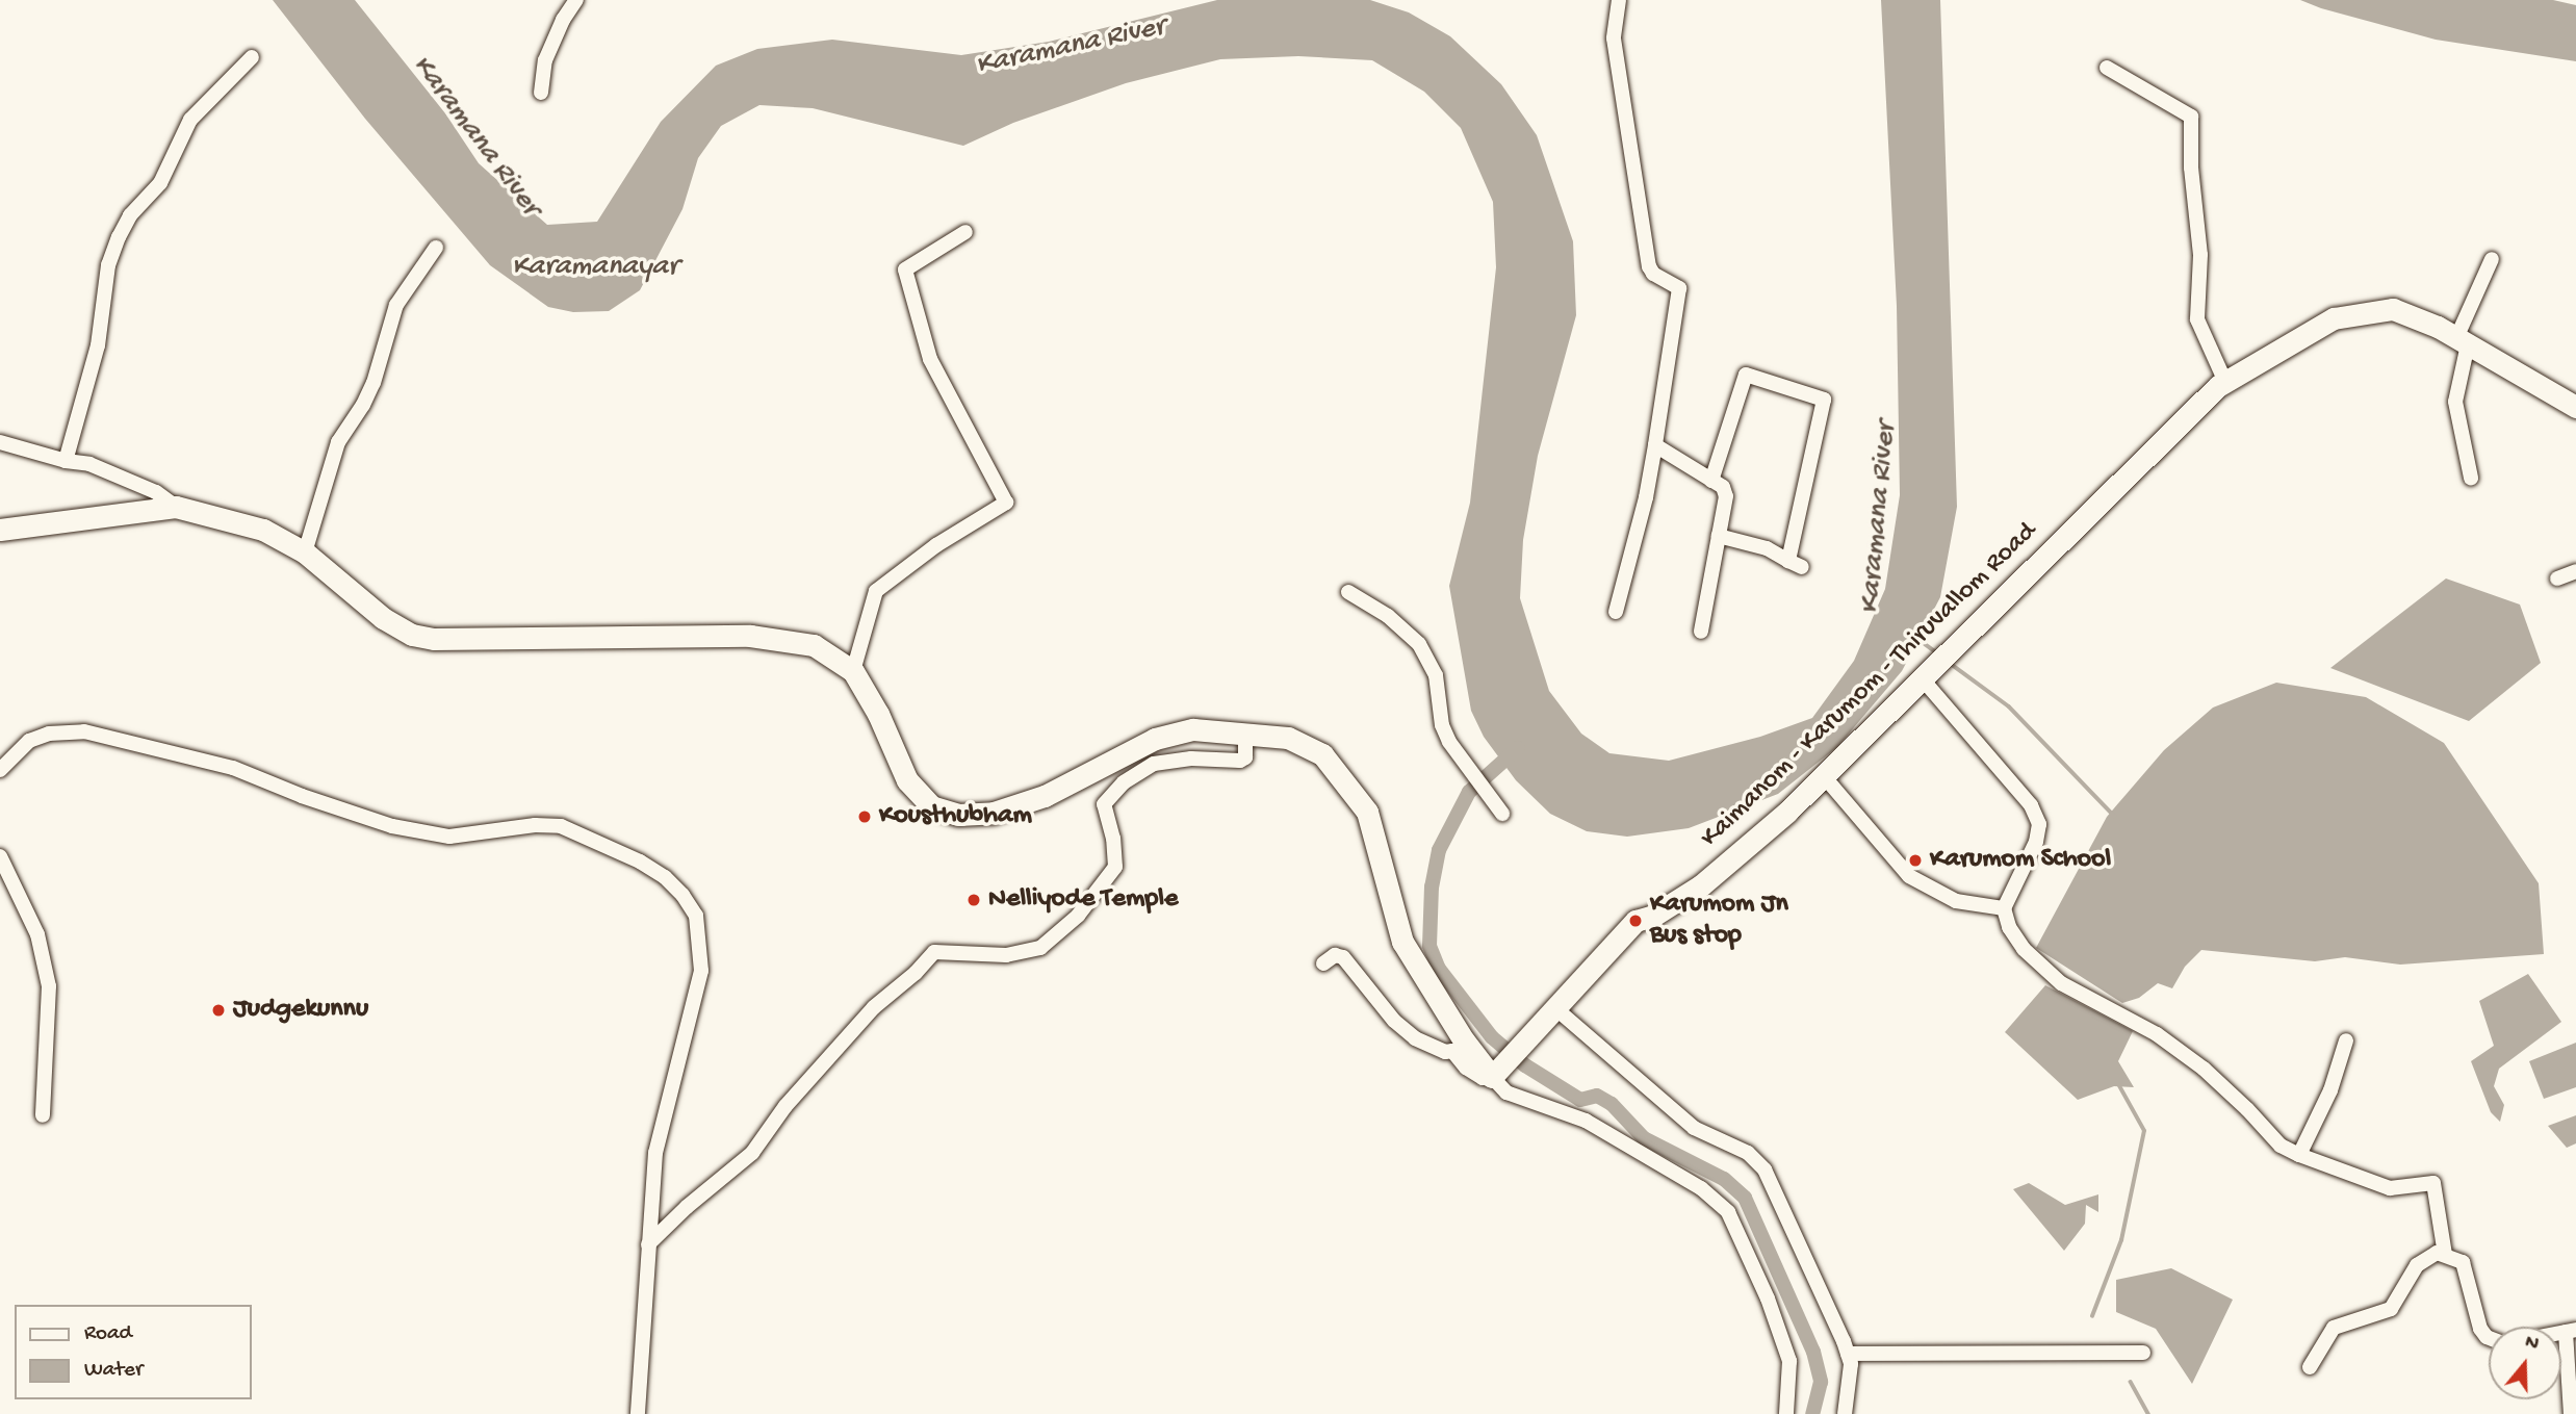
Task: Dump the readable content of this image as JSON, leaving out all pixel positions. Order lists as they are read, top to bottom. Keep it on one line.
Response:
{"streets":{"main road":["Kaimanom - Karumom - Thiruvallom Road"]},"water":["Karamana River","Karamanayar"],"places":["Kousthubham","Karumom School","Nelliyode Temple","Karumom Jn Bus stop","Judgekunnu"],"legend":["Road","Water"],"north":"top"}
